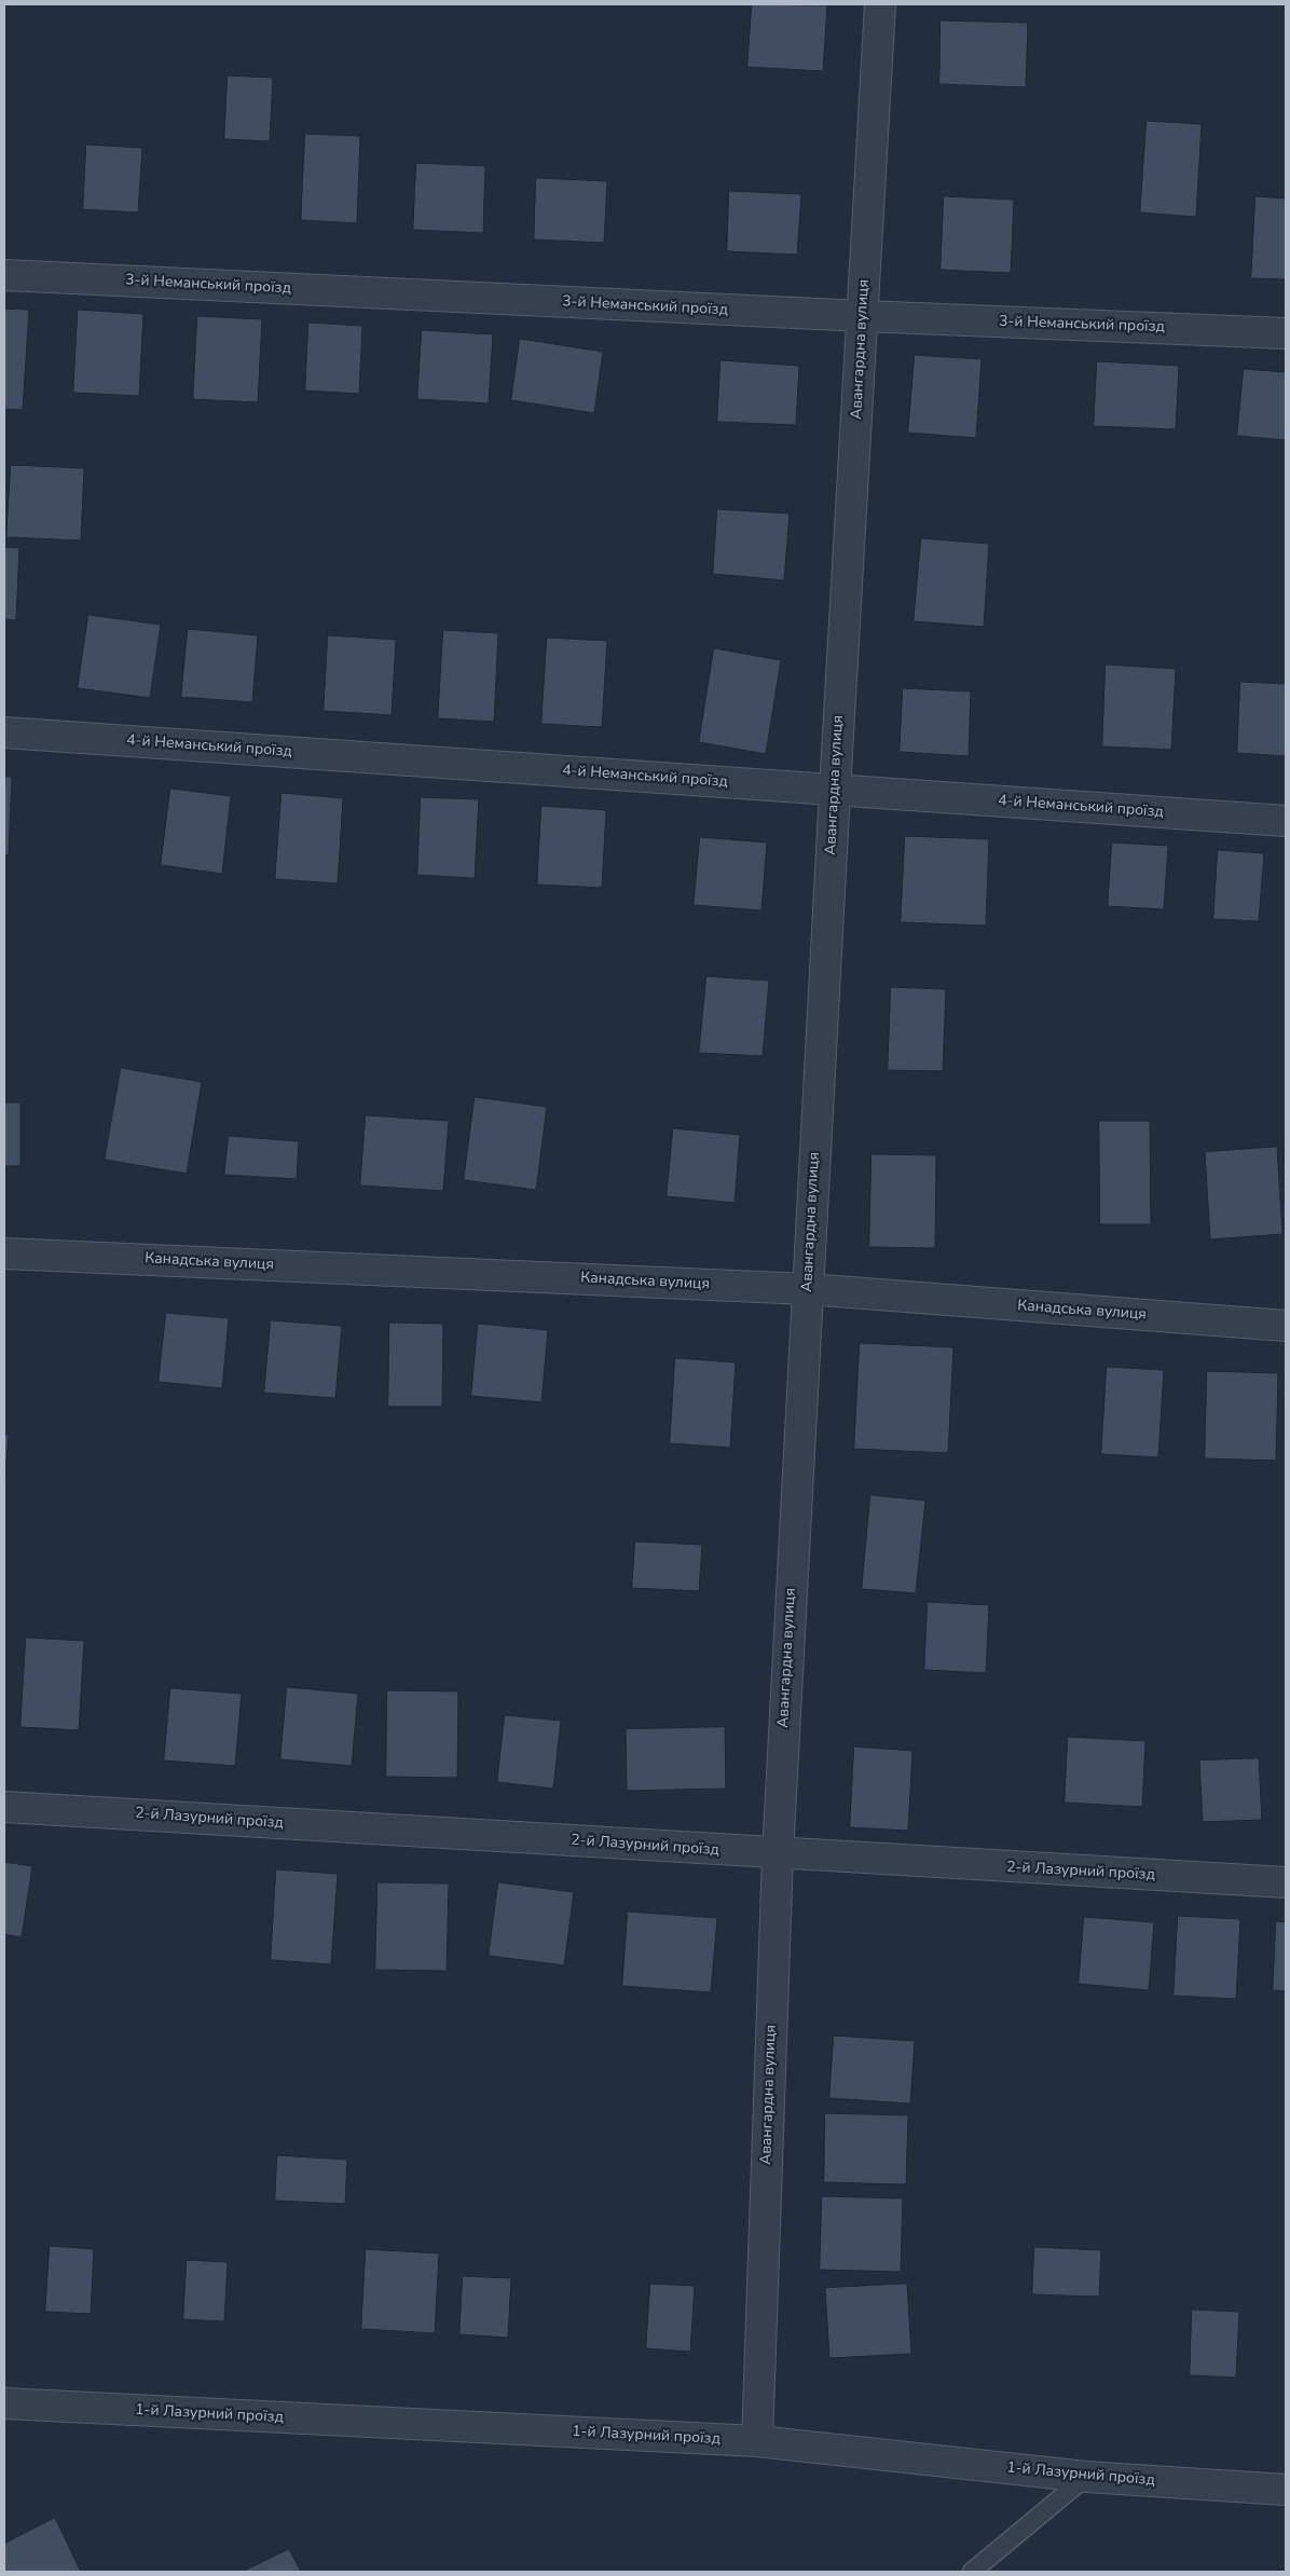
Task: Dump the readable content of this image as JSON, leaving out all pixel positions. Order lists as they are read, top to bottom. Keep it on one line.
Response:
{"streets":{"street":["3-й Неманський проїзд","Авангардна вулиця","4-й Неманський проїзд","Канадська вулиця","2-й Лазурний проїзд","1-й Лазурний проїзд"]},"crossings":[["3-й Неманський проїзд","Авангардна вулиця"],["Авангардна вулиця","4-й Неманський проїзд"],["Авангардна вулиця","Канадська вулиця"],["Авангардна вулиця","2-й Лазурний проїзд"],["Авангардна вулиця","1-й Лазурний проїзд"]]}
